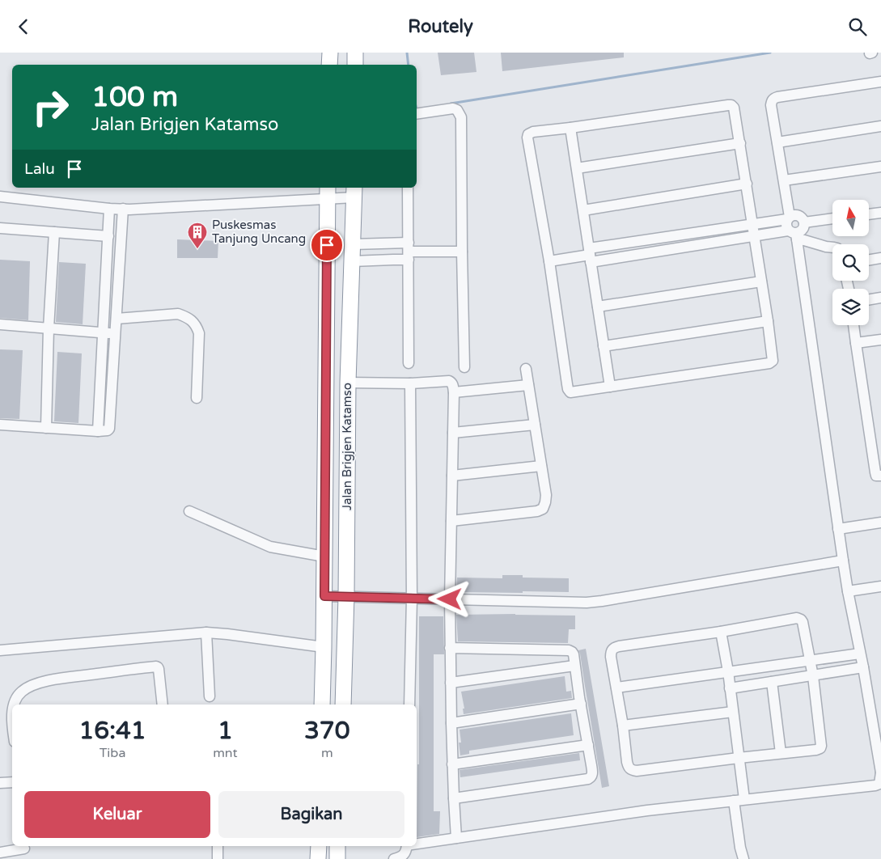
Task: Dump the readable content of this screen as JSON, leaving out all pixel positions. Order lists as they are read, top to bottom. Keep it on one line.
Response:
{"streets":{"highway":["Jalan Brigjen Katamso"]},"places":{"building":["Puskesmas Tanjung Uncang"]},"north":"top","page":{"header":"Routely","turn":["100 m","Jalan Brigjen Katamso"],"then":"Lalu","eta":["16:41","Tiba","1","mnt","370","m"],"buttons":["Keluar","Bagikan"]}}
